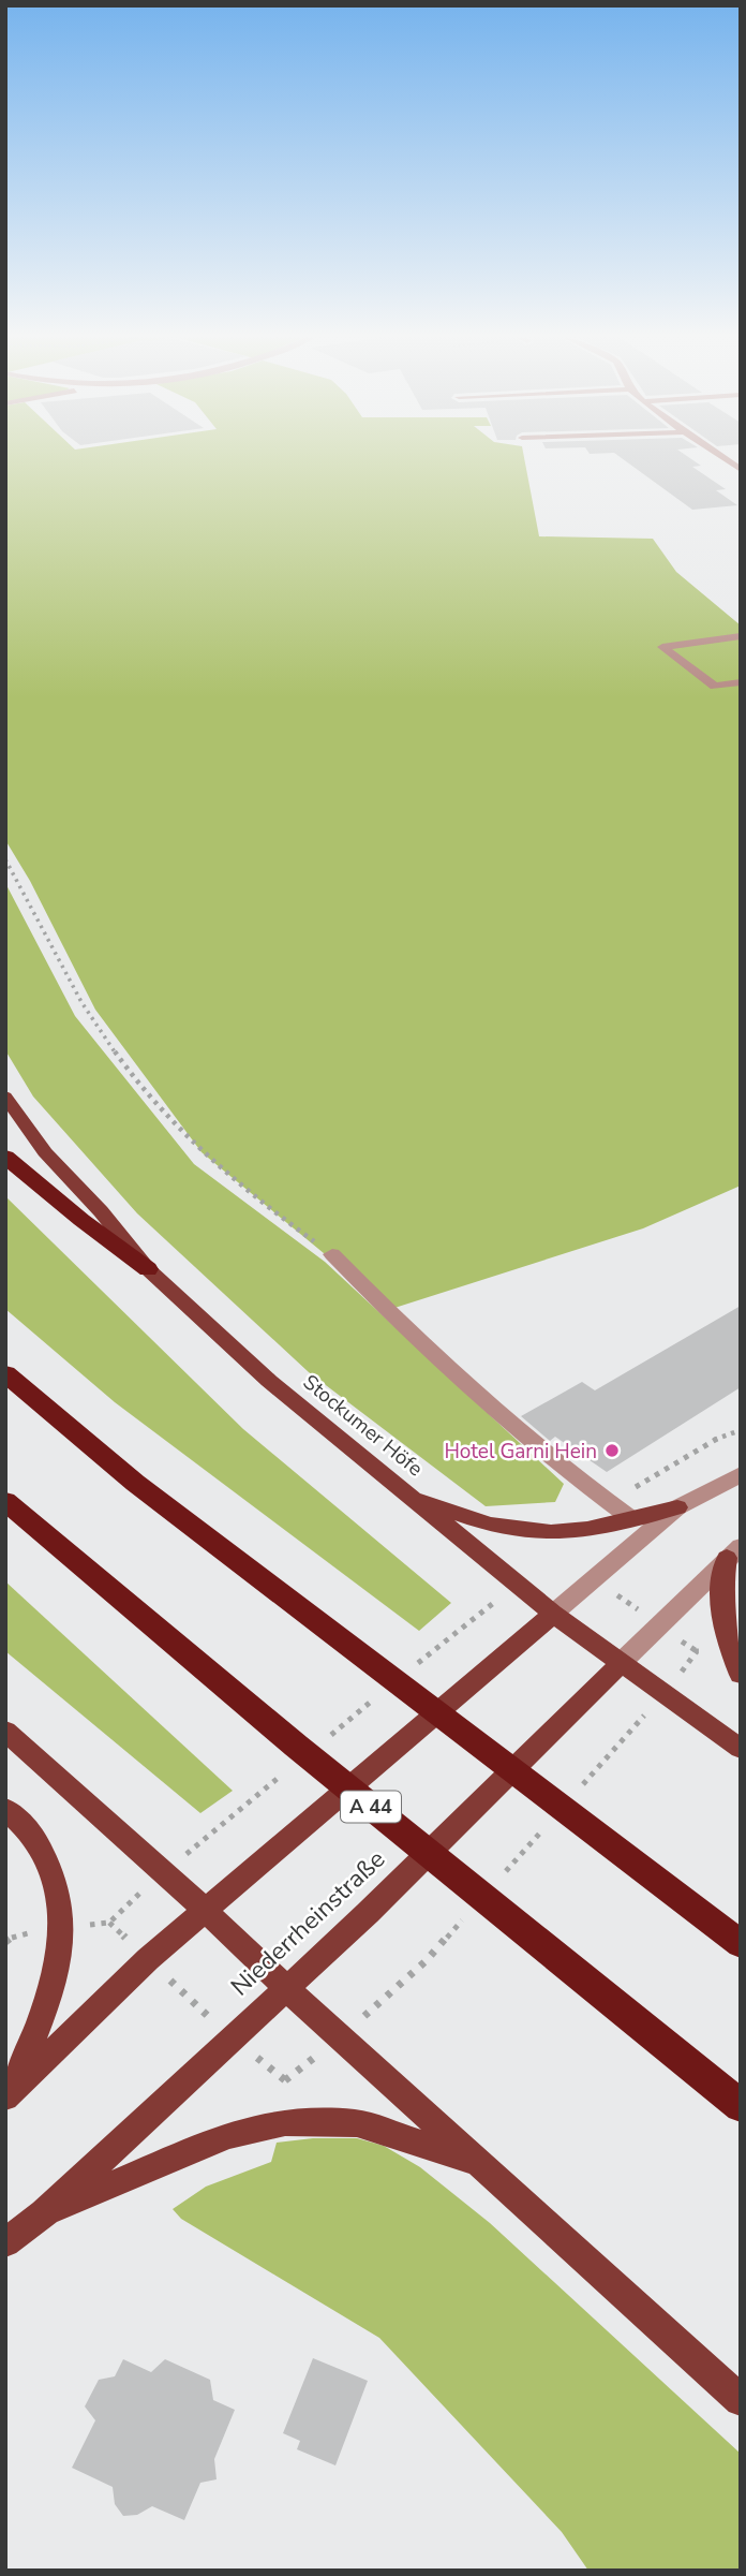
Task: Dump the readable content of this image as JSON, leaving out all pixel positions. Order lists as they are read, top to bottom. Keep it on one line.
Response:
{"streets":{"highway":["A 44"],"main road":["Stockumer Höfe","Niederrheinstraße"]},"crossings":[["Stockumer Höfe","Niederrheinstraße"]],"places":["Hotel Garni Hein"]}
